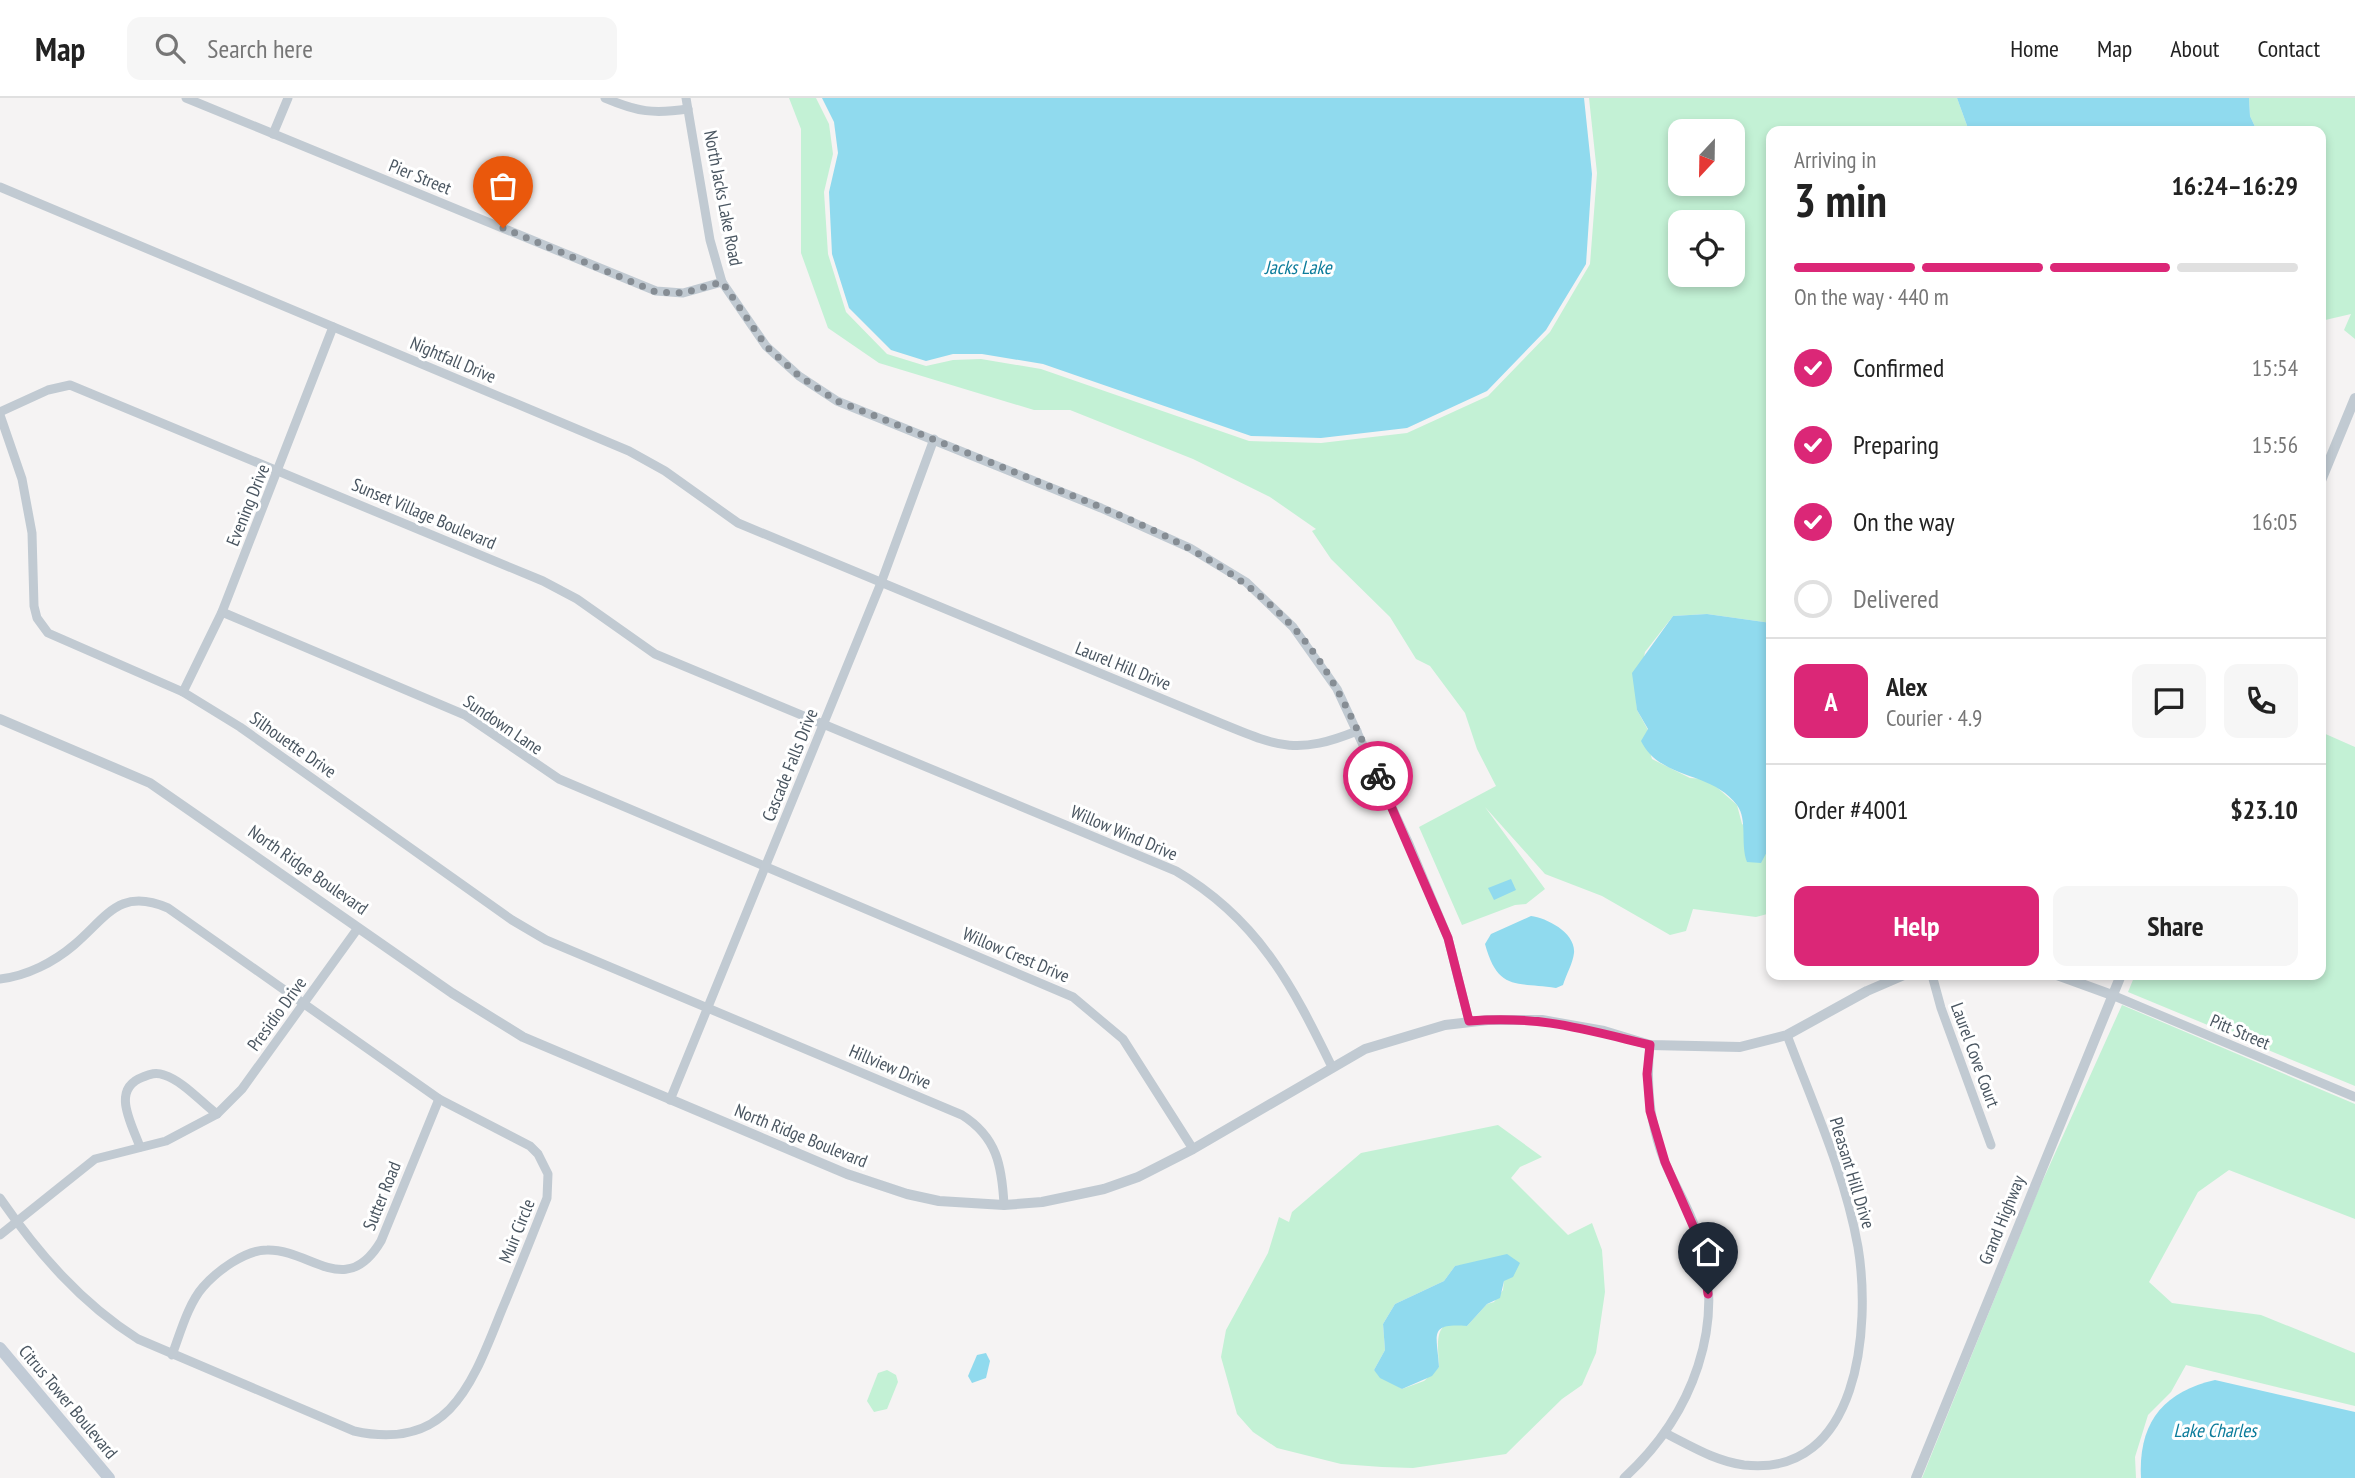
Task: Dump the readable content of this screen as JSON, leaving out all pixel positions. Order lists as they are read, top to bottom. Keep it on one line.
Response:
{"streets":{"main road":["Citrus Tower Boulevard"],"street":["Pier Street","North Jacks Lake Road","Nightfall Drive","Evening Drive","Sunset Village Boulevard","Laurel Hill Drive","Sundown Lane","Silhouette Drive","Cascade Falls Drive","Willow Wind Drive","North Ridge Boulevard","Willow Crest Drive","Presidio Drive","Pitt Street","Laurel Cove Court","Hillview Drive","Pleasant Hill Drive","Sutter Road","Grand Highway","Muir Circle"]},"crossings":[["Pier Street","North Jacks Lake Road"],["North Jacks Lake Road","Laurel Hill Drive"],["North Jacks Lake Road","Cascade Falls Drive"],["North Jacks Lake Road","North Ridge Boulevard"],["Nightfall Drive","Evening Drive"],["Nightfall Drive","Laurel Hill Drive"],["Nightfall Drive","Cascade Falls Drive"],["Evening Drive","Sunset Village Boulevard"],["Evening Drive","Sundown Lane"],["Evening Drive","Silhouette Drive"],["Sunset Village Boulevard","Silhouette Drive"],["Sunset Village Boulevard","Cascade Falls Drive"],["Sunset Village Boulevard","Willow Wind Drive"],["Laurel Hill Drive","Cascade Falls Drive"],["Sundown Lane","Cascade Falls Drive"],["Sundown Lane","Willow Crest Drive"],["Silhouette Drive","Cascade Falls Drive"],["Silhouette Drive","Hillview Drive"],["Cascade Falls Drive","Willow Wind Drive"],["Cascade Falls Drive","North Ridge Boulevard"],["Cascade Falls Drive","Willow Crest Drive"],["Cascade Falls Drive","Hillview Drive"],["Willow Wind Drive","North Ridge Boulevard"],["North Ridge Boulevard","Willow Crest Drive"],["North Ridge Boulevard","Presidio Drive"],["North Ridge Boulevard","Hillview Drive"],["Presidio Drive","Muir Circle"],["Pitt Street","Grand Highway"],["Sutter Road","Muir Circle"]],"water":["Jacks Lake","Lake Charles"],"north":"bottom","page":{"header":"Map","search":"Search here","nav":["Home","Map","About","Contact"],"heading":["3 min","Arriving in","16:24–16:29"],"panel":["Alex","Courier · 4.9","Order #4001","$23.10"],"bar":"On the way · 440 m","list":[["Confirmed","15:54"],["Preparing","15:56"],["On the way","16:05"],"Delivered"],"round":"A","buttons":["Help","Share"]}}
